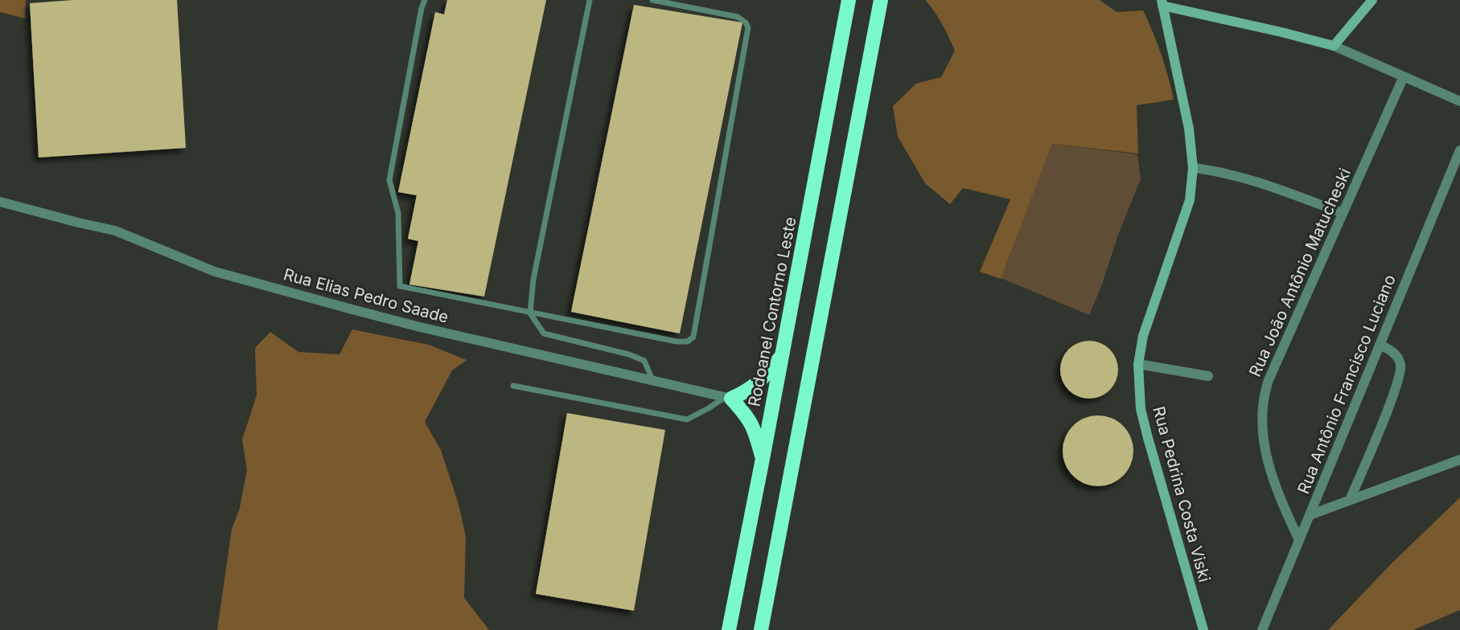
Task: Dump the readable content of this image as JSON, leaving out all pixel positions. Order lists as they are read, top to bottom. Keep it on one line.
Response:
{"streets":{"highway":["Rodoanel Contorno Leste"],"street":["Rua João Antônio Matucheski","Rua Elias Pedro Saade","Rua Antônio Francisco Luciano","Rua Pedrina Costa Viski"]},"crossings":[["Rua João Antônio Matucheski","Rua Antônio Francisco Luciano"]]}
